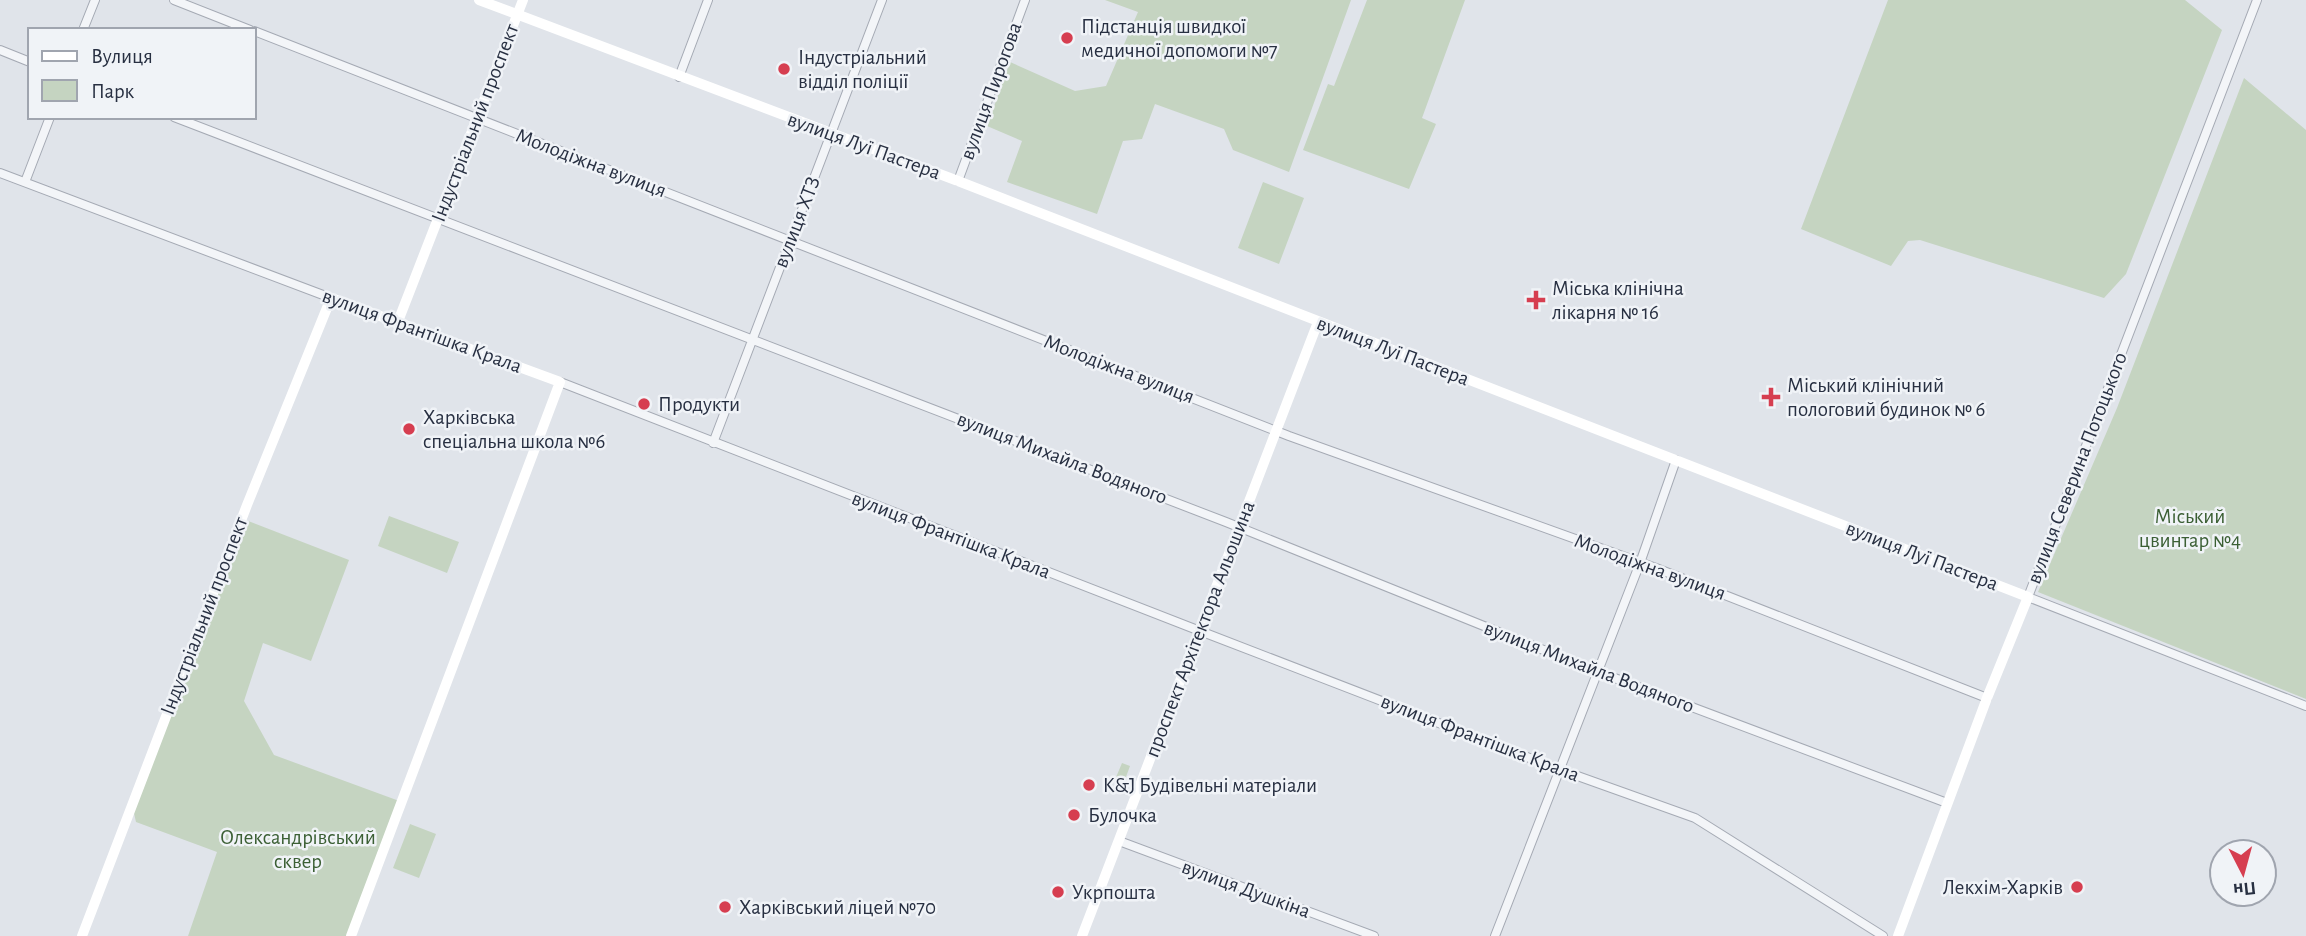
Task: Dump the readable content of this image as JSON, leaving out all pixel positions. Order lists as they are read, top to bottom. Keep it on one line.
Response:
{"streets":{"street":["вулиця Пирогова","Індустріальний проспект","вулиця Луї Пастера","Молодіжна вулиця","вулиця ХТЗ","вулиця Франтішка Крала","вулиця Михайла Водяного","вулиця Северина Потоцького","проспект Архітектора Альошина","вулиця Душкіна"]},"crossings":[["вулиця Пирогова","вулиця Луї Пастера"],["Індустріальний проспект","вулиця Луї Пастера"],["Індустріальний проспект","Молодіжна вулиця"],["Індустріальний проспект","вулиця Франтішка Крала"],["Індустріальний проспект","вулиця Михайла Водяного"],["вулиця Луї Пастера","вулиця ХТЗ"],["вулиця Луї Пастера","вулиця Северина Потоцького"],["вулиця Луї Пастера","проспект Архітектора Альошина"],["Молодіжна вулиця","вулиця ХТЗ"],["Молодіжна вулиця","вулиця Северина Потоцького"],["Молодіжна вулиця","проспект Архітектора Альошина"],["вулиця ХТЗ","вулиця Франтішка Крала"],["вулиця ХТЗ","вулиця Михайла Водяного"],["вулиця Франтішка Крала","проспект Архітектора Альошина"],["вулиця Михайла Водяного","вулиця Северина Потоцького"],["вулиця Михайла Водяного","проспект Архітектора Альошина"],["проспект Архітектора Альошина","вулиця Душкіна"]],"parks":["Міський цвинтар №4","Олександрівський сквер"],"places":{"other":["Підстанція швидкої медичної допомоги №7","Індустріальний відділ поліції","Продукти","Харківська спеціальна школа №6","K&J Будівельні матеріали","Булочка","Лекхім-Харків","Укрпошта","Харківський ліцей №70"],"health":["Міська клінічна лікарня № 16","Міський клінічний пологовий будинок № 6"]},"legend":["Вулиця","Парк"],"north":"bottom"}
